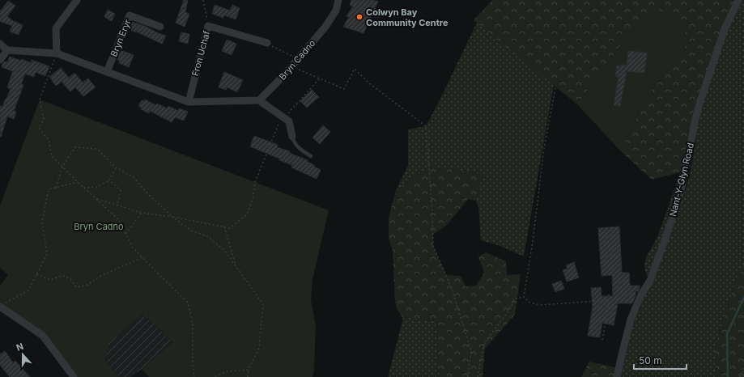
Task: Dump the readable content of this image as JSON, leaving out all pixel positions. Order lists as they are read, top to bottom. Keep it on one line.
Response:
{"streets":{"street":["Bryn Eryr","Fron Uchaf","Bryn Cadno","Nant-Y-Glyn Road"]},"parks":["Bryn Cadno"],"places":["Colwyn Bay Community Centre"],"scale_bar":"50 m","north":"top"}
